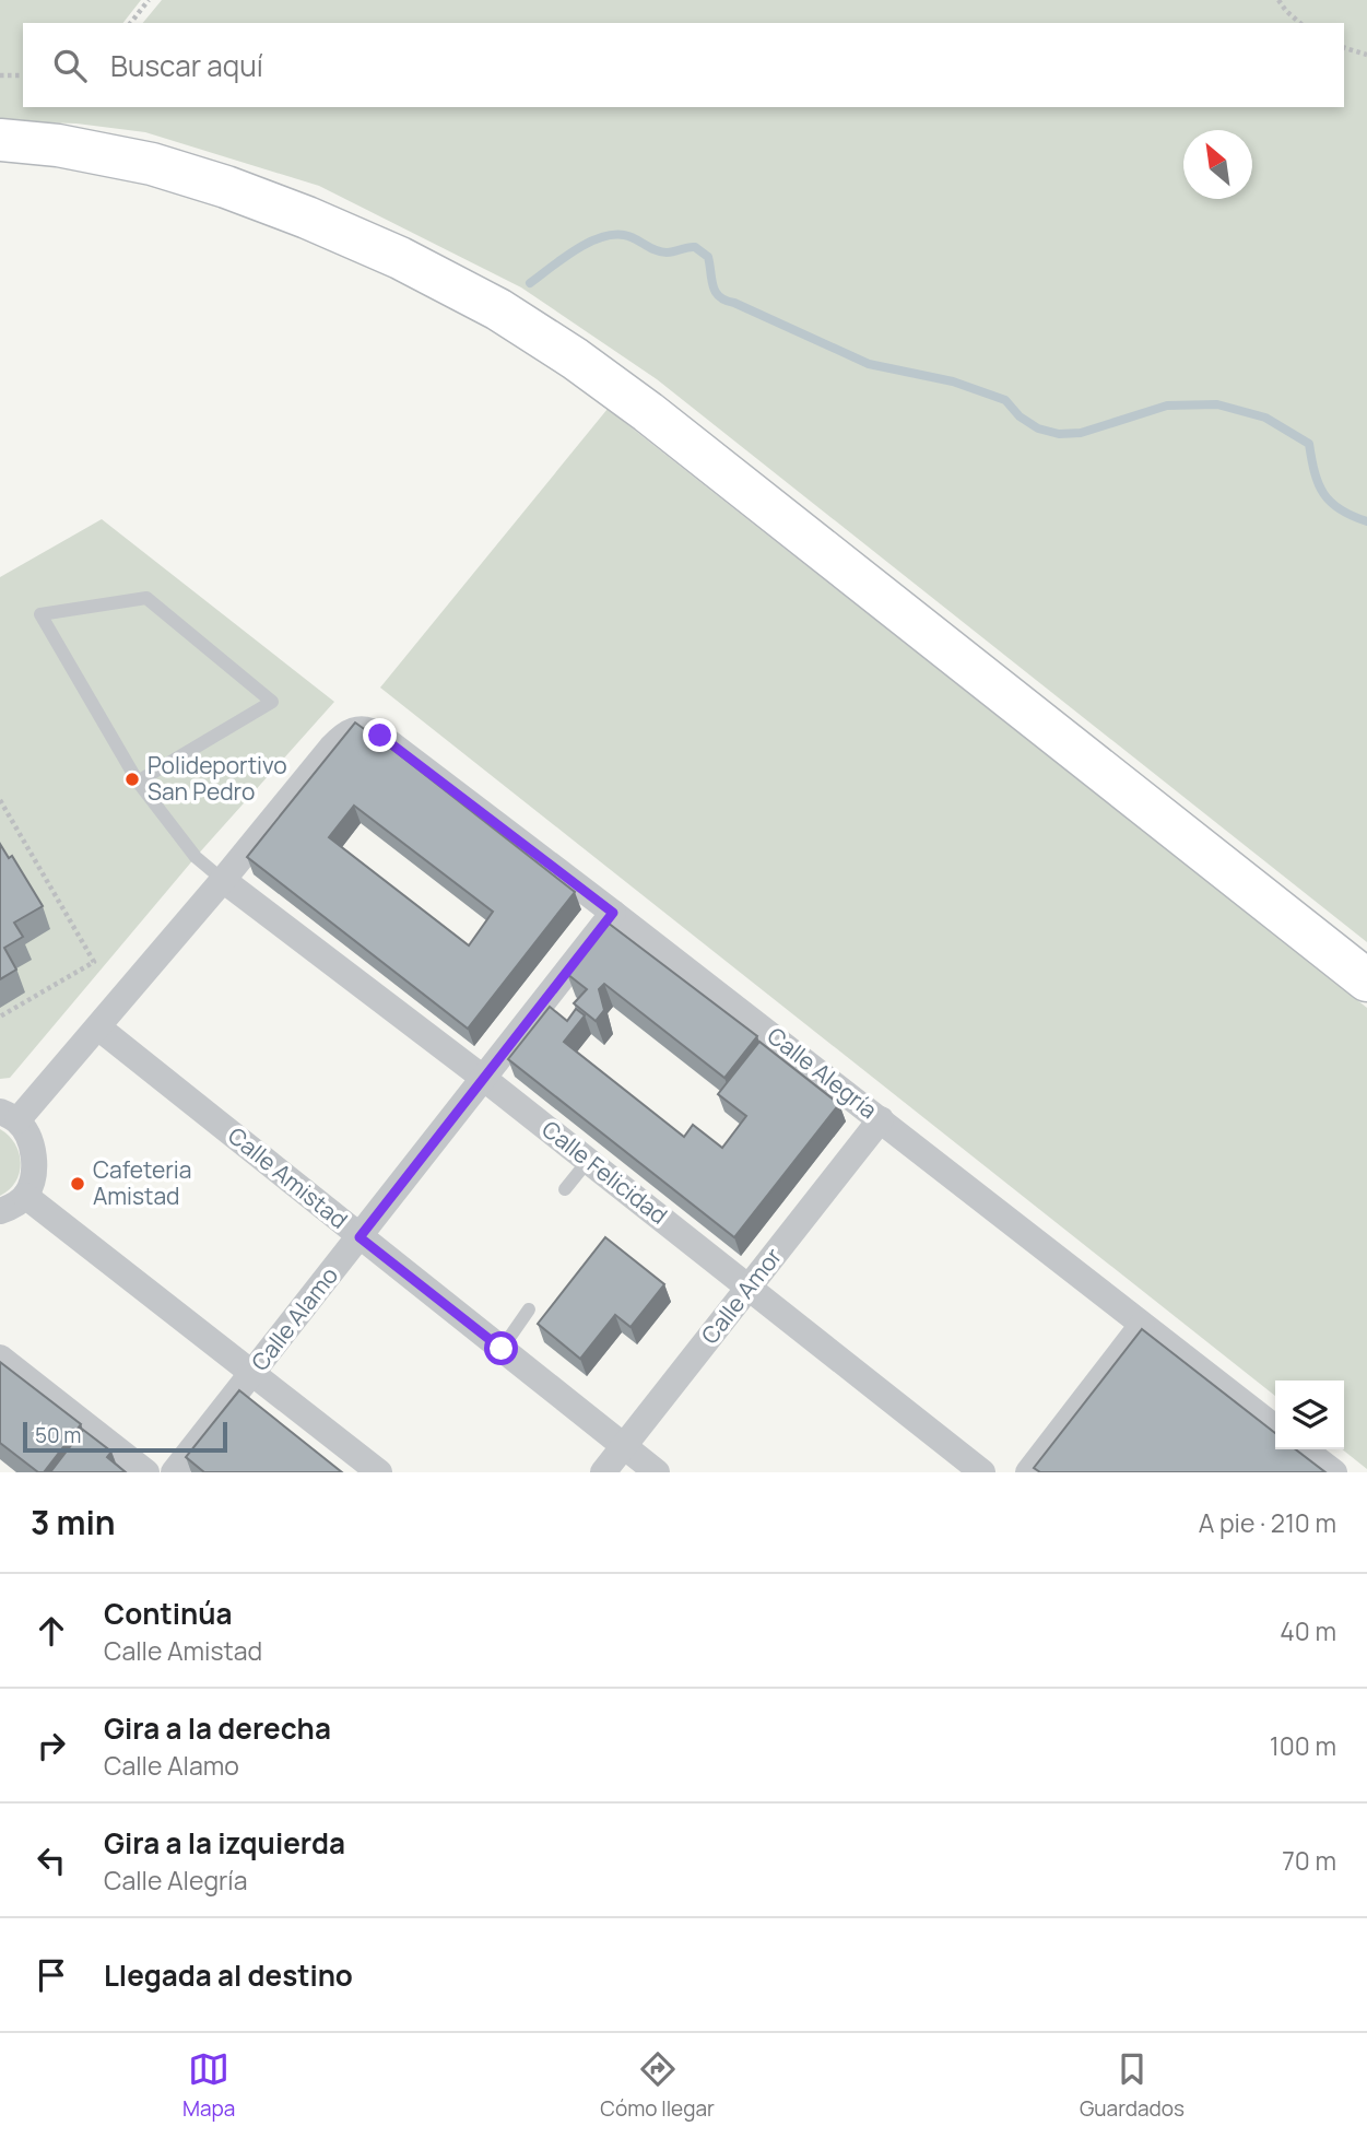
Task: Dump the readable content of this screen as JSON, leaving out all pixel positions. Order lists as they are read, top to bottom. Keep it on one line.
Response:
{"streets":{"street":["Calle Alegría","Calle Felicidad","Calle Amistad","Calle Amor","Calle Alamo"]},"crossings":[["Calle Alegría","Calle Felicidad"],["Calle Alegría","Calle Amor"],["Calle Alegría","Calle Alamo"],["Calle Felicidad","Calle Amor"],["Calle Felicidad","Calle Alamo"],["Calle Amistad","Calle Amor"],["Calle Amistad","Calle Alamo"]],"places":["Polideportivo San Pedro","Cafeteria Amistad"],"scale_bar":"50 m","north":"top left","page":{"search":"Buscar aquí","scale":"50 m","heading":["3 min","A pie · 210 m"],"list":[["Continúa","Calle Amistad","40 m"],["Gira a la derecha","Calle Alamo","100 m"],["Gira a la izquierda","Calle Alegría","70 m"],"Llegada al destino"],"nav":["Mapa","Cómo llegar","Guardados"]}}
